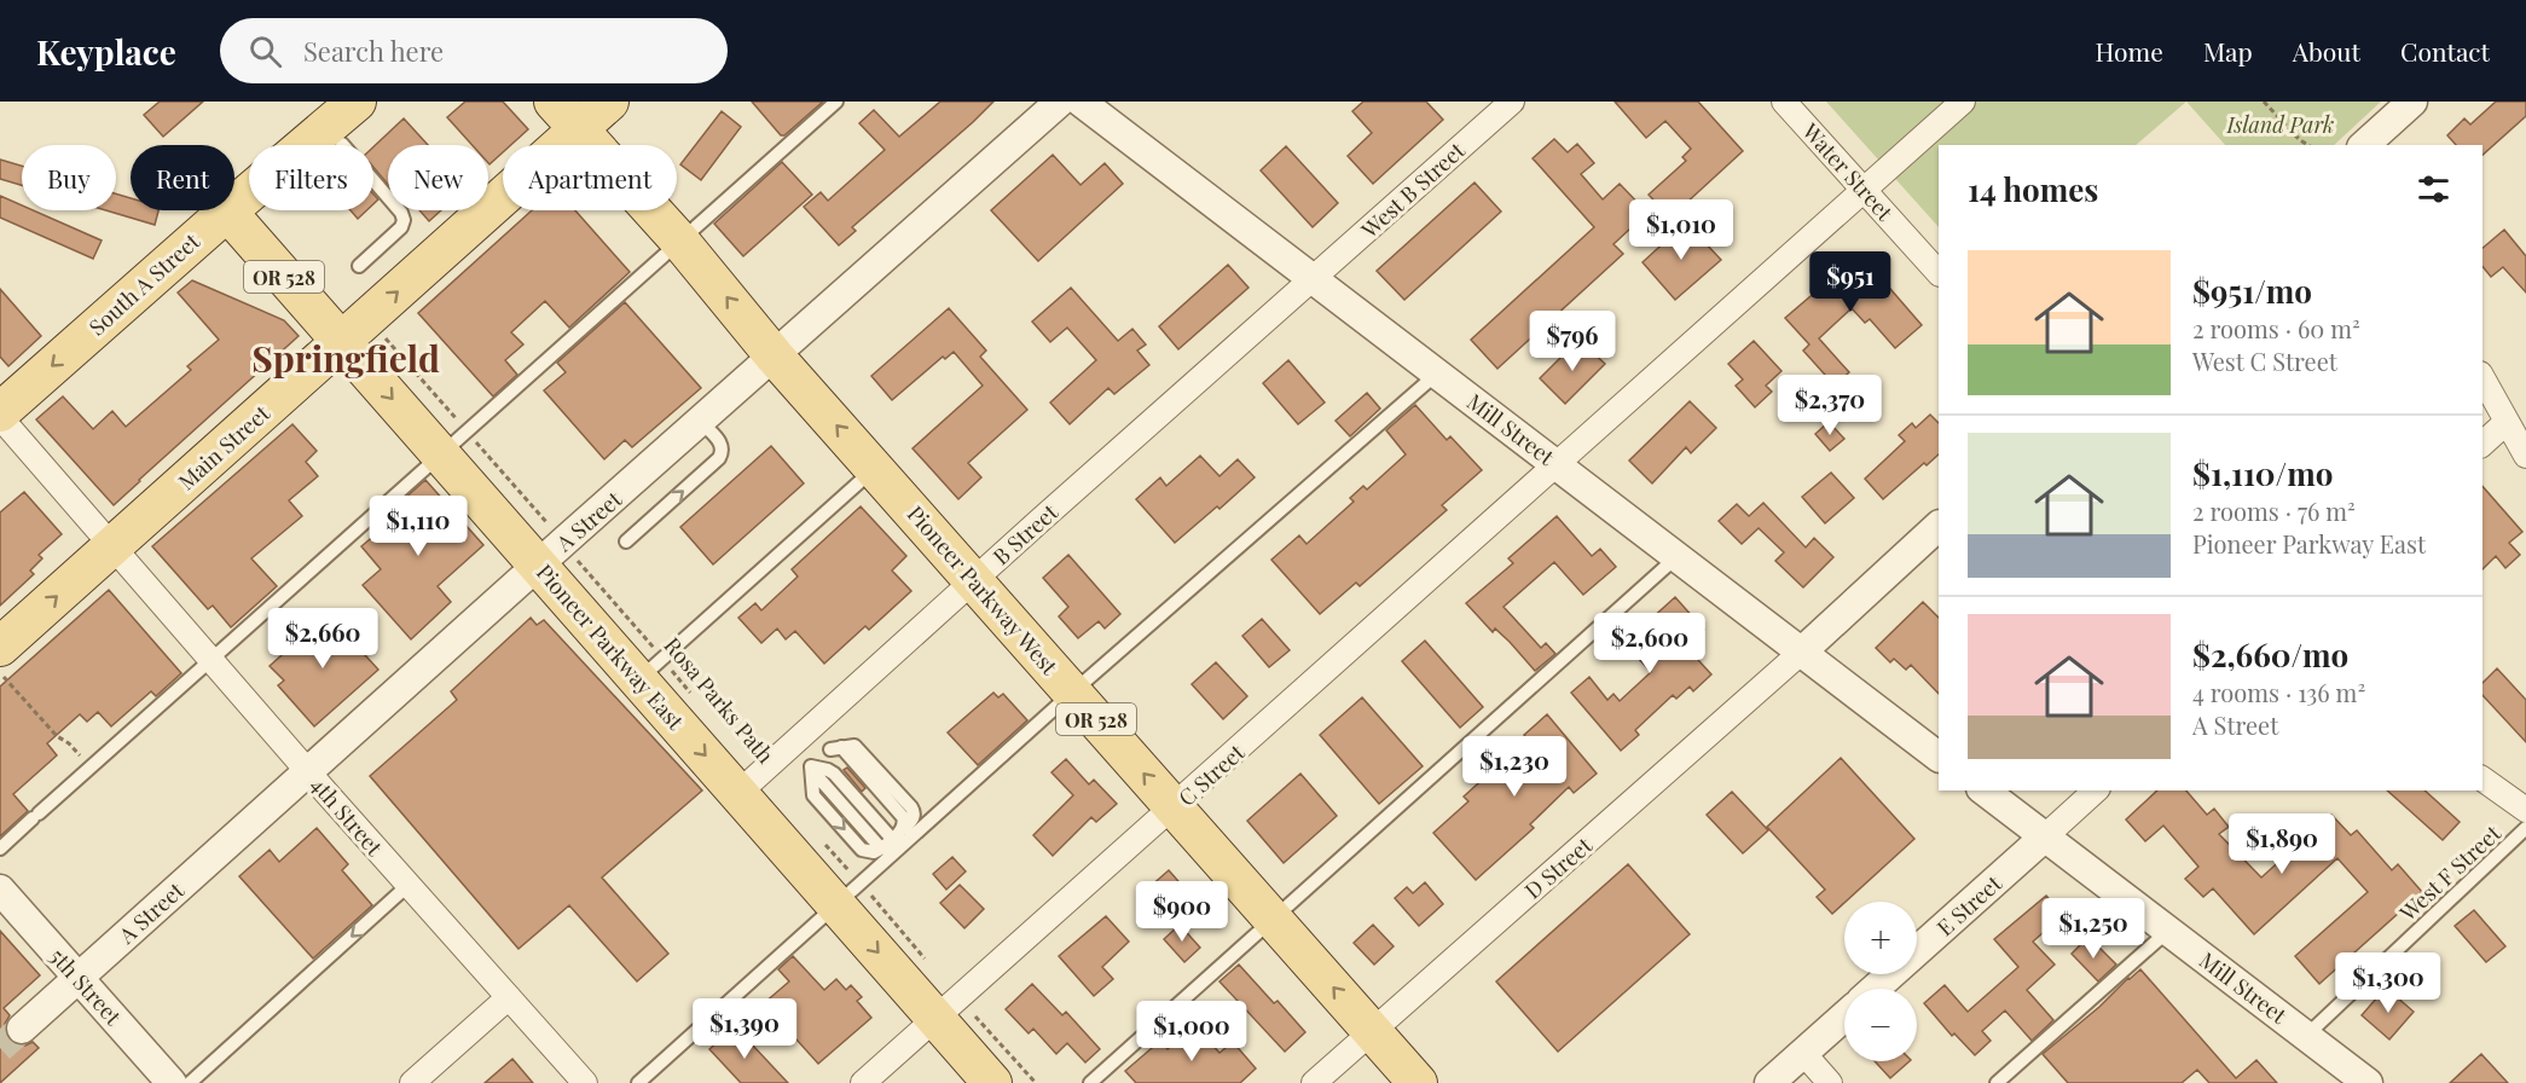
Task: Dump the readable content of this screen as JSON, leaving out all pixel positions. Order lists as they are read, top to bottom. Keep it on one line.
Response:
{"streets":{"main road":["OR 528","South A Street","Main Street","Pioneer Parkway West","Pioneer Parkway East"],"street":["Water Street","West B Street","Mill Street","A Street","B Street","C Street","4th Street","D Street","E Street","5th Street"],"lane":["West F Street"],"path":["Rosa Parks Path"]},"crossings":[["Water Street","C Street"],["West B Street","Mill Street"],["West B Street","B Street"],["OR 528","Main Street"],["OR 528","Pioneer Parkway West"],["South A Street","Pioneer Parkway East"],["South A Street","4th Street"],["Mill Street","B Street"],["Mill Street","C Street"],["Mill Street","D Street"],["Mill Street","West F Street"],["Mill Street","E Street"],["Main Street","Pioneer Parkway West"],["Main Street","Pioneer Parkway East"],["Main Street","4th Street"],["A Street","Pioneer Parkway West"],["A Street","Pioneer Parkway East"],["A Street","Rosa Parks Path"],["A Street","4th Street"],["A Street","5th Street"],["B Street","Pioneer Parkway West"],["B Street","Pioneer Parkway East"],["Pioneer Parkway West","C Street"],["Pioneer Parkway West","D Street"],["Pioneer Parkway East","Rosa Parks Path"],["Pioneer Parkway East","C Street"]],"one_way":["South A Street","Main Street","Pioneer Parkway West","Pioneer Parkway East"],"districts":["Springfield"],"parks":["Island Park"],"page":{"header":"Keyplace","search":"Search here","nav":["Home","Map","About","Contact"],"chip":["Buy","Rent","Filters","New","Apartment"],"heading":"14 homes","price":["$1,010","$951","$796","$2,370","$1,110","$2,660","$2,600","$1,230","$1,890","$900","$1,250","$1,300","$1,390","$1,000"],"list":[{"name":"$951/mo","note":"2 rooms · 60 m² · West C Street"},{"name":"$1,110/mo","note":"2 rooms · 76 m² · Pioneer Parkway East"},{"name":"$2,660/mo","note":"4 rooms · 136 m² · A Street"}],"map_buttons":["+","−"]}}
